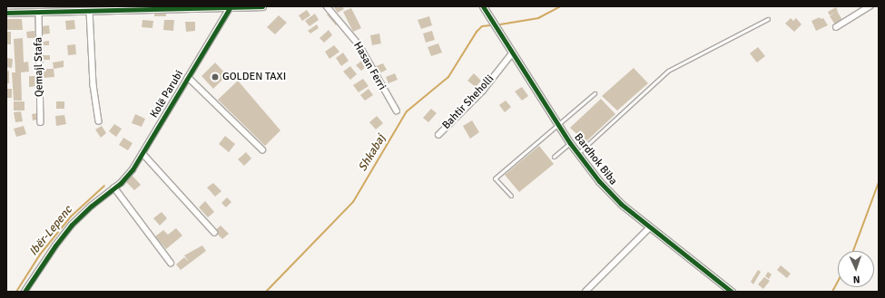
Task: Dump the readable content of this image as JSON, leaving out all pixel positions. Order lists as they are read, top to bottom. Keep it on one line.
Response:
{"streets":{"street":["Hasan Ferri","Qemajl Stafa","Kolë Parubi","Bahtir Sheholli","Bardhok Biba"]},"crossings":[["Bahtir Sheholli","Bardhok Biba"]],"water":["Shkabaj","Ibër-Lepenc"],"places":["GOLDEN TAXI"],"north":"bottom"}
